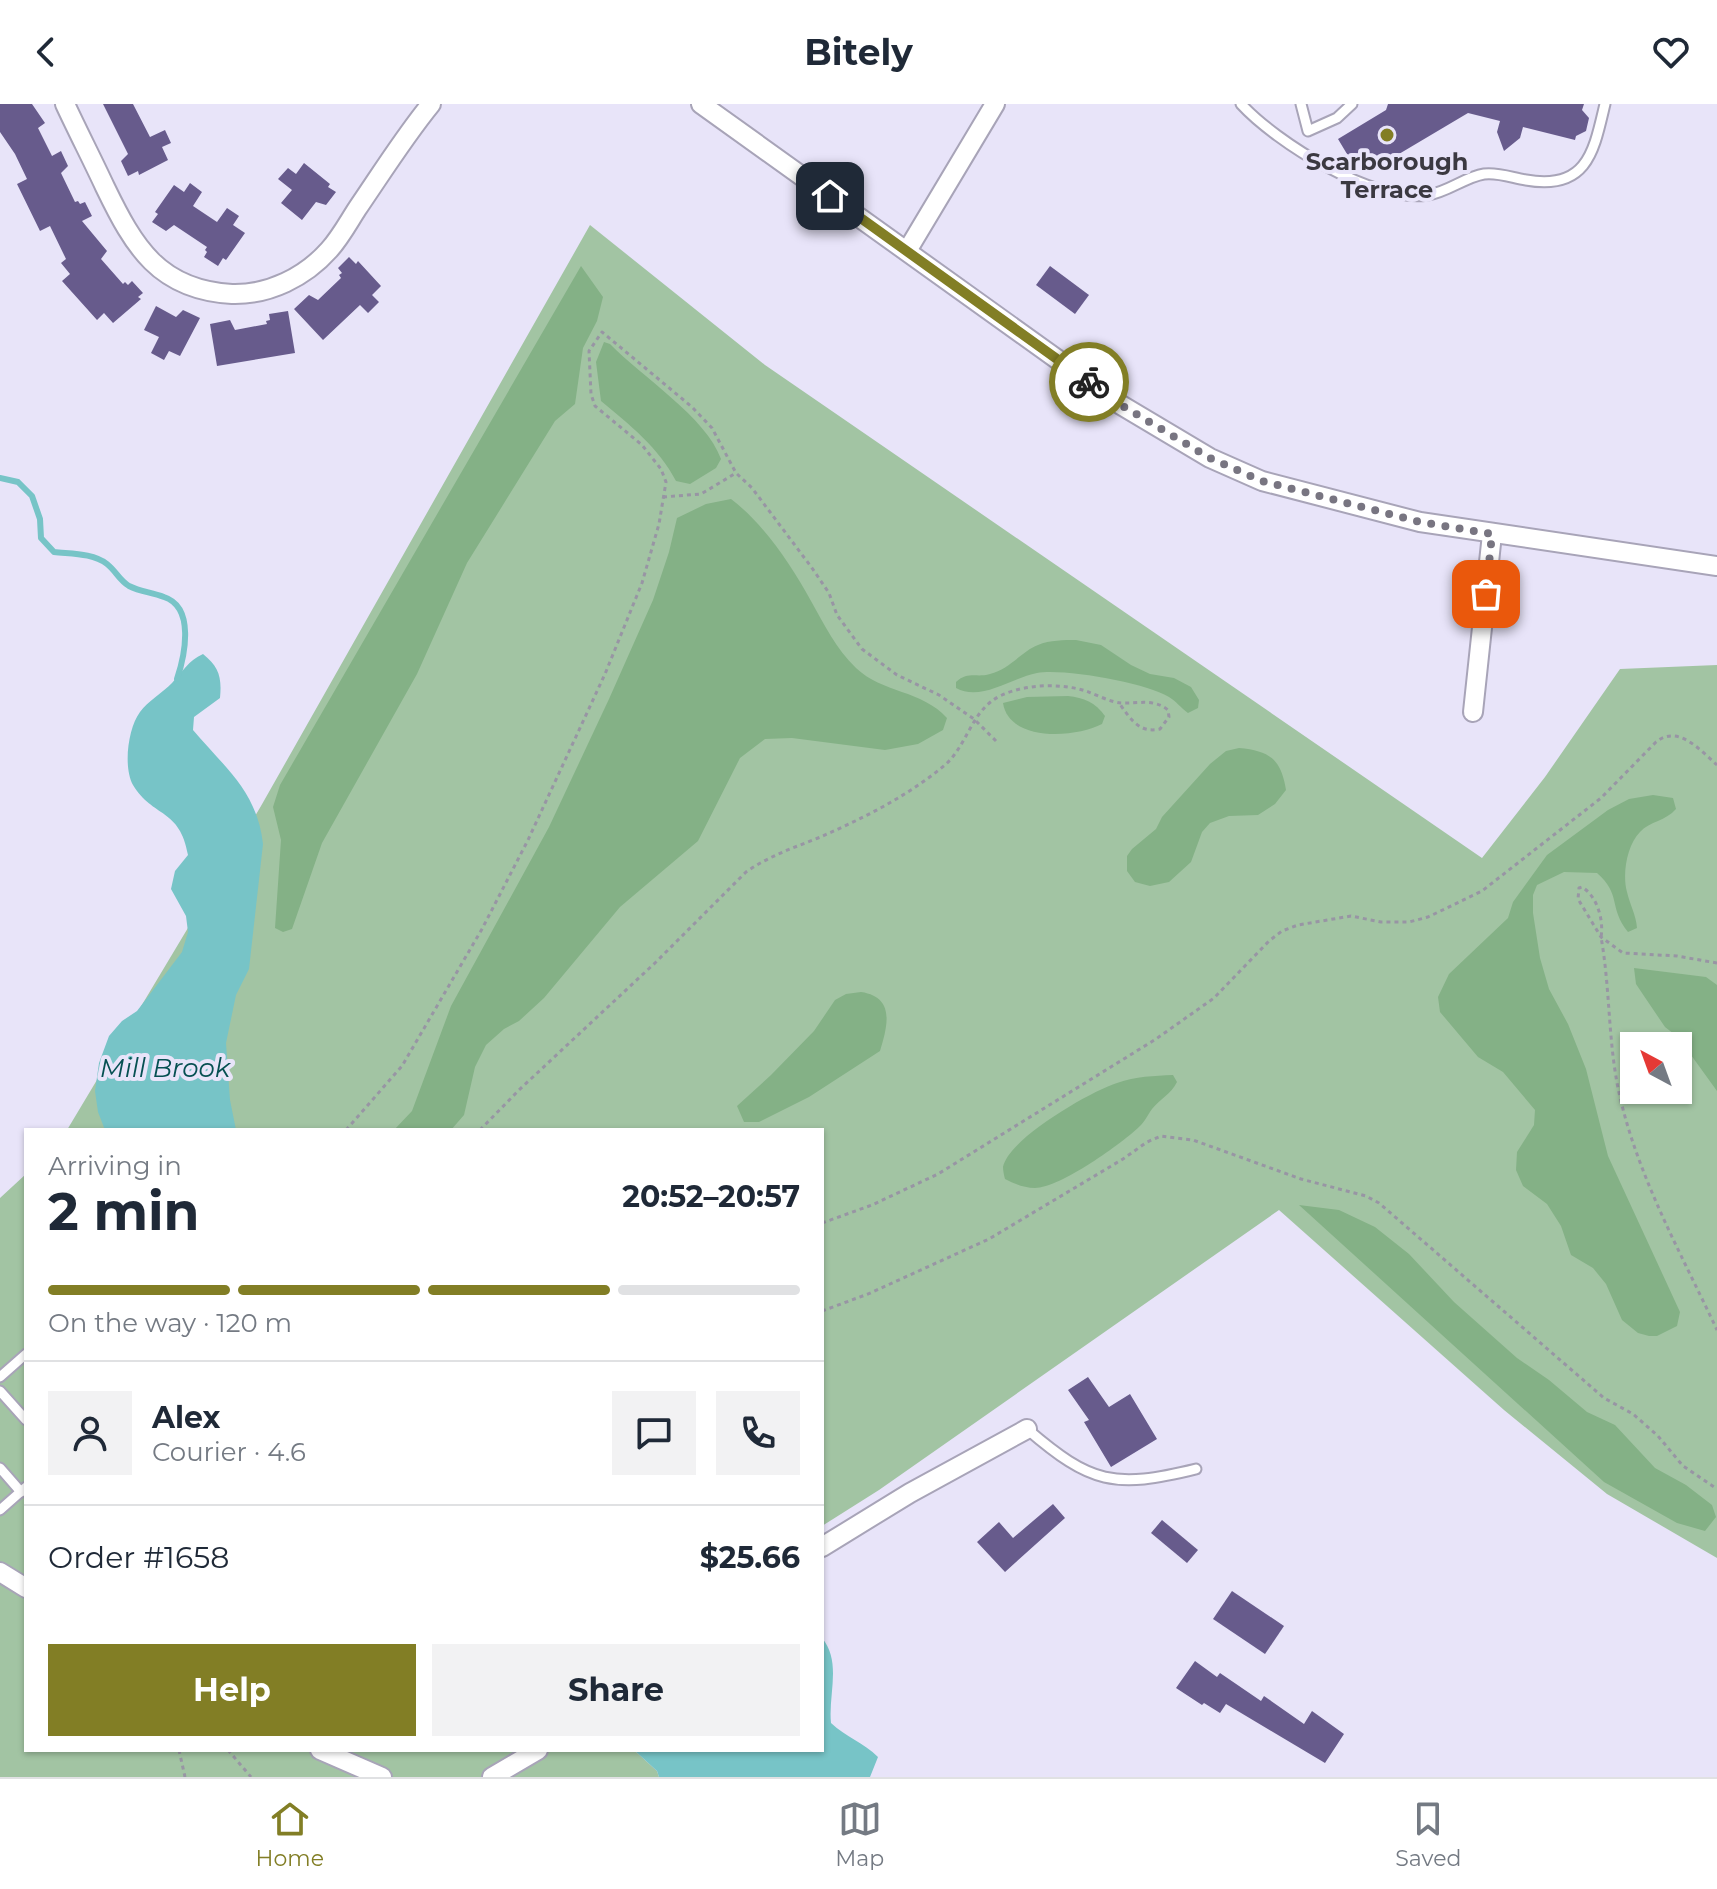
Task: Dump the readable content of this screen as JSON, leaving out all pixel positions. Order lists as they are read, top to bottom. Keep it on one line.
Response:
{"water":["Mill Brook"],"places":["Scarborough Terrace"],"north":"top left","page":{"header":"Bitely","heading":["2 min","Arriving in","20:52–20:57"],"panel":["Alex","Courier · 4.6","Order #1658","$25.66"],"bar":"On the way · 120 m","buttons":["Help","Share"],"tabs":["Home","Map","Saved"]}}
